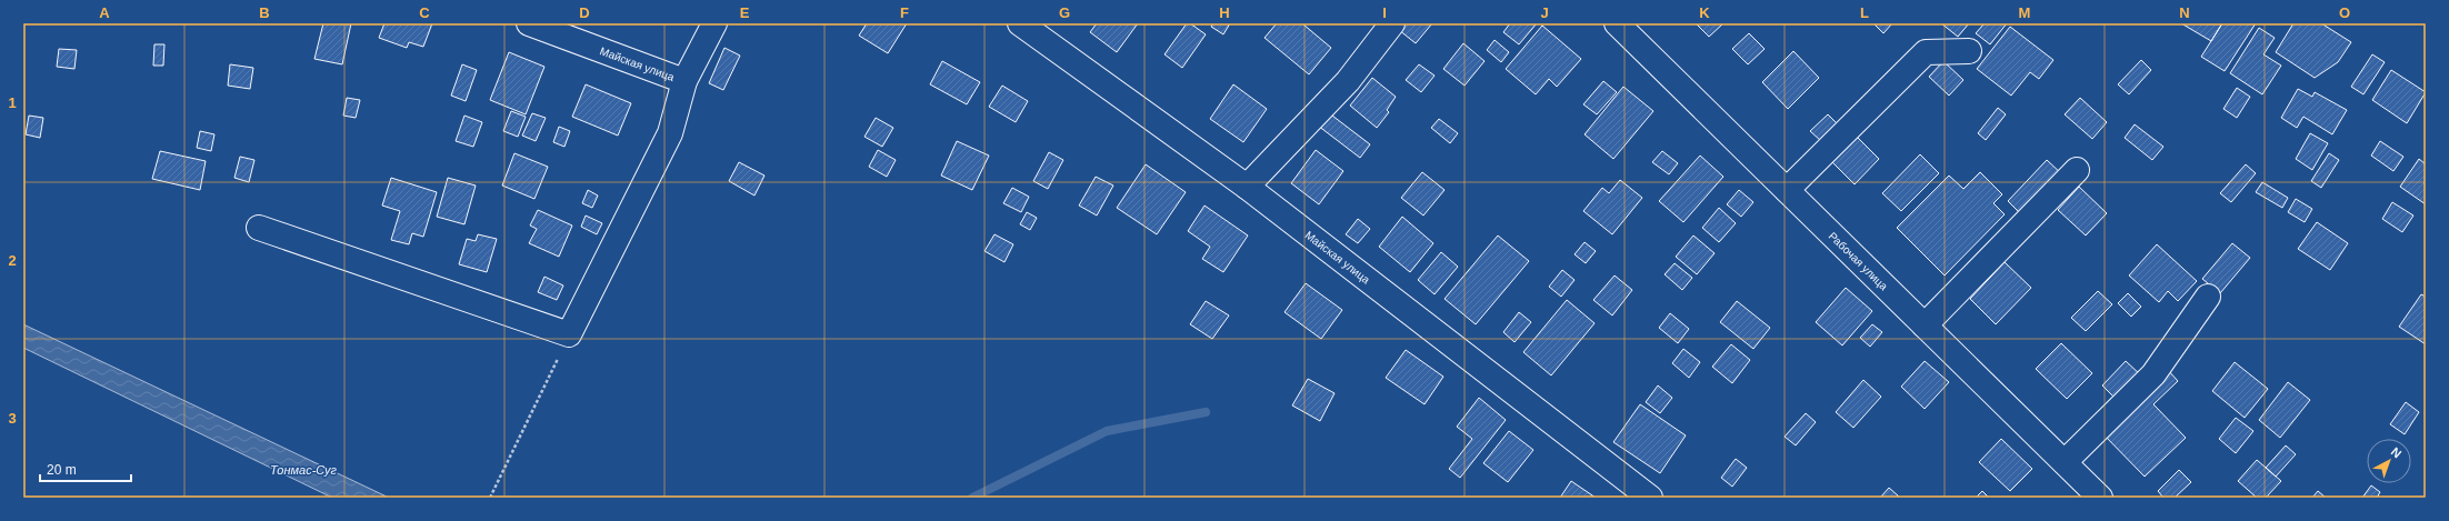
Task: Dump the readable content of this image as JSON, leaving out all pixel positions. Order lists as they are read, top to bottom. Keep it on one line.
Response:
{"streets":{"street":["Майская улица","Рабочая улица"]},"water":["Тонмас-Суг"],"scale_bar":"20 m","north":"top right","grid":{"columns":["A","B","C","D","E","F","G","H","I","J","K","L","M","N","O"],"rows":["1","2","3"]}}
